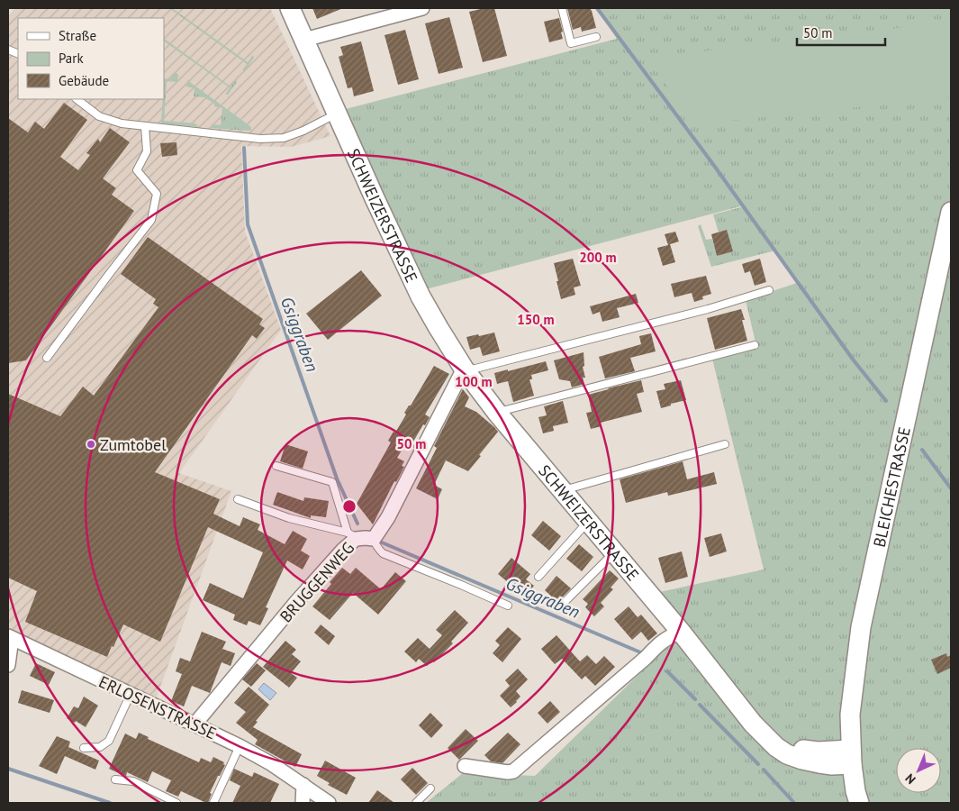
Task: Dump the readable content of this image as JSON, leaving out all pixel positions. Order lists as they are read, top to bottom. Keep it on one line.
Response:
{"streets":{"street":["SCHWEIZERSTRASSE","BLEICHESTRASSE","BRUGGENWEG","ERLOSENSTRASSE"]},"crossings":[["SCHWEIZERSTRASSE","BLEICHESTRASSE"],["SCHWEIZERSTRASSE","BRUGGENWEG"],["BRUGGENWEG","ERLOSENSTRASSE"]],"water":["Gsiggraben"],"places":["Zumtobel"],"legend":["Straße","Park","Gebäude"],"scale_bar":"50 m","north":"bottom left","rings":["200 m","150 m","100 m","50 m"]}
